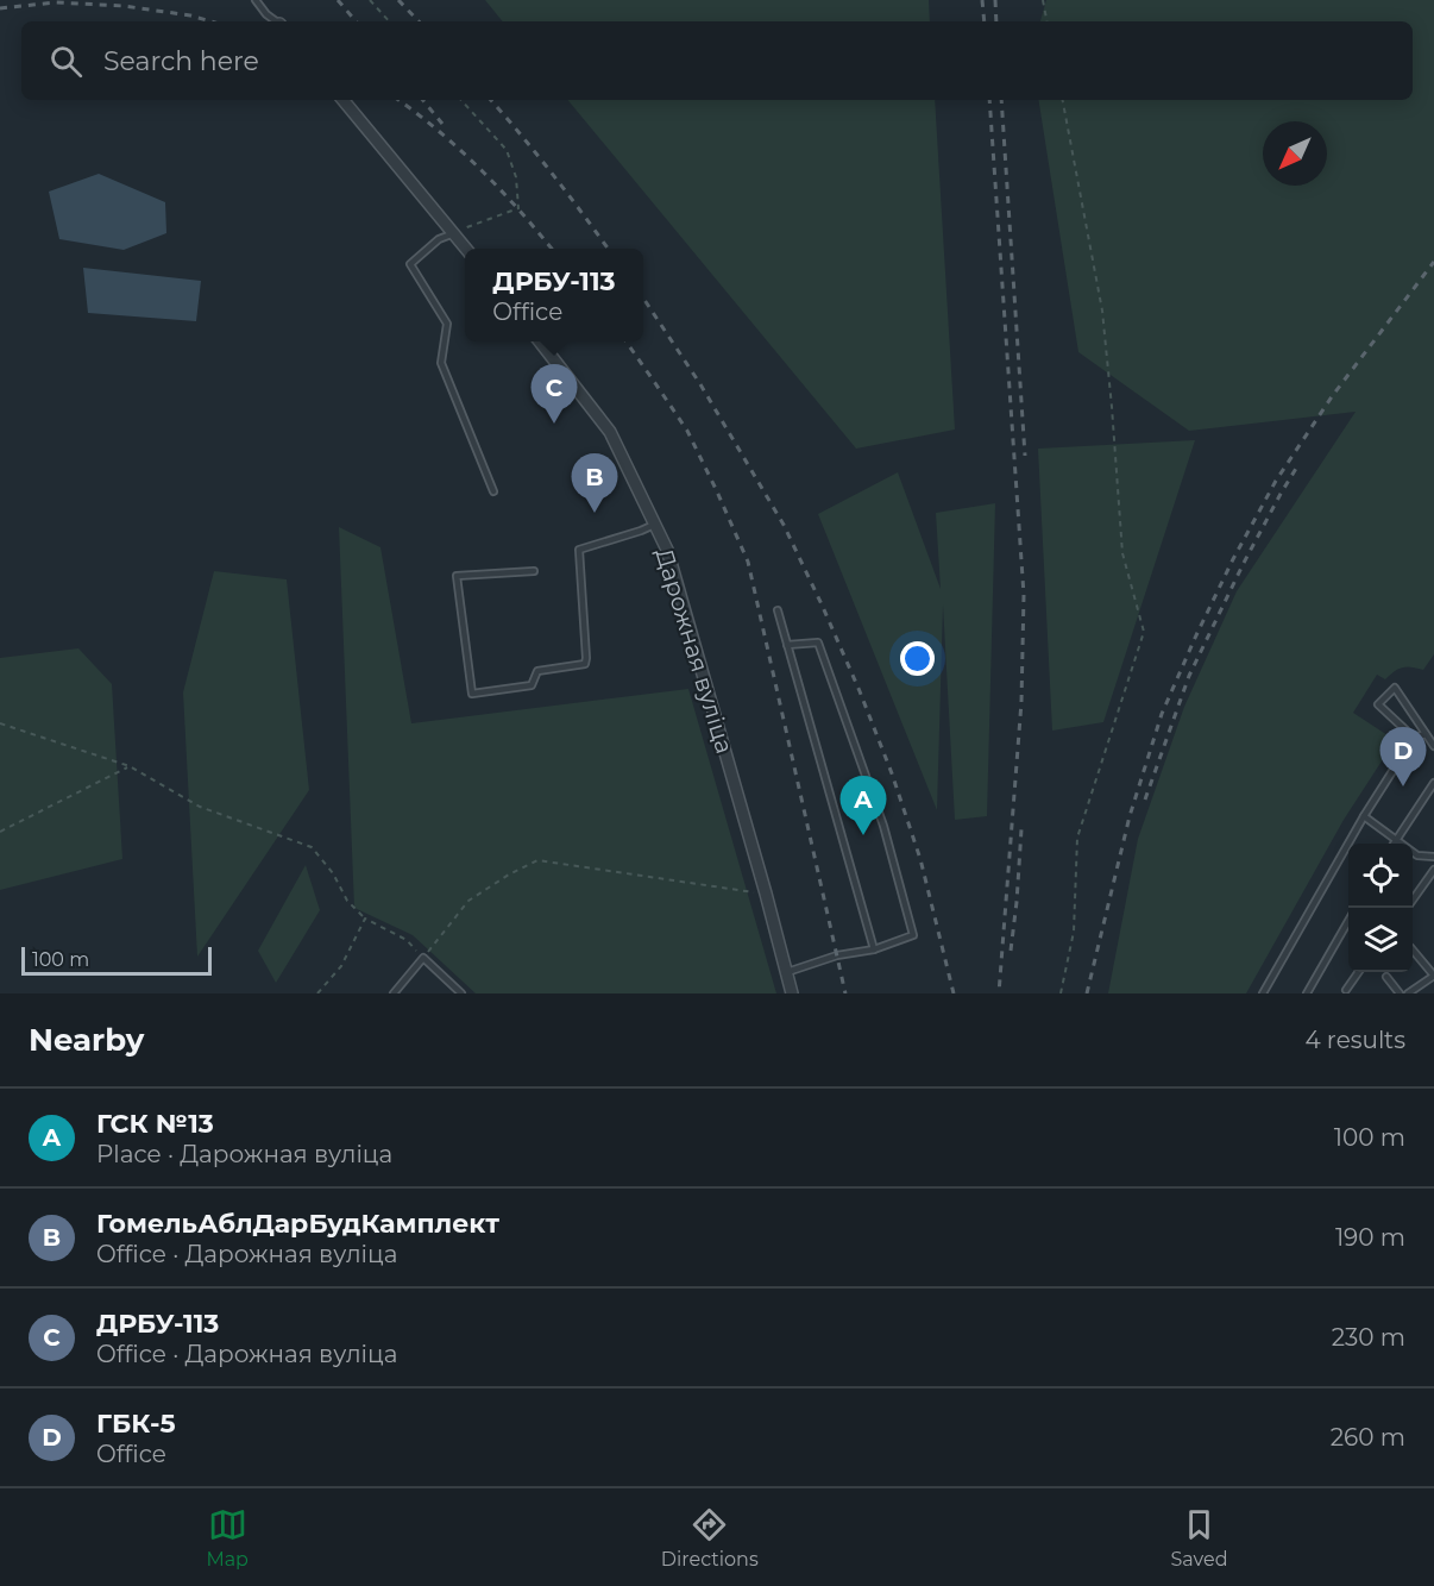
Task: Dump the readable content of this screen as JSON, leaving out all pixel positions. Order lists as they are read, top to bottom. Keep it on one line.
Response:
{"streets":{"street":["Дарожная вуліца"]},"scale_bar":"100 m","north":"bottom left","page":{"search":"Search here","popup":["ДРБУ-113","Office"],"pins":["C","B","D","A"],"scale":"100 m","heading":["Nearby","4 results"],"list":[{"mark":"A","name":"ГСК №13","note":"Place · Дарожная вуліца","value":"100 m"},{"mark":"B","name":"ГомельАблДарБудКамплект","note":"Office · Дарожная вуліца","value":"190 m"},{"mark":"C","name":"ДРБУ-113","note":"Office · Дарожная вуліца","value":"230 m"},{"mark":"D","name":"ГБК-5","note":"Office","value":"260 m"}],"nav":["Map","Directions","Saved"]}}
